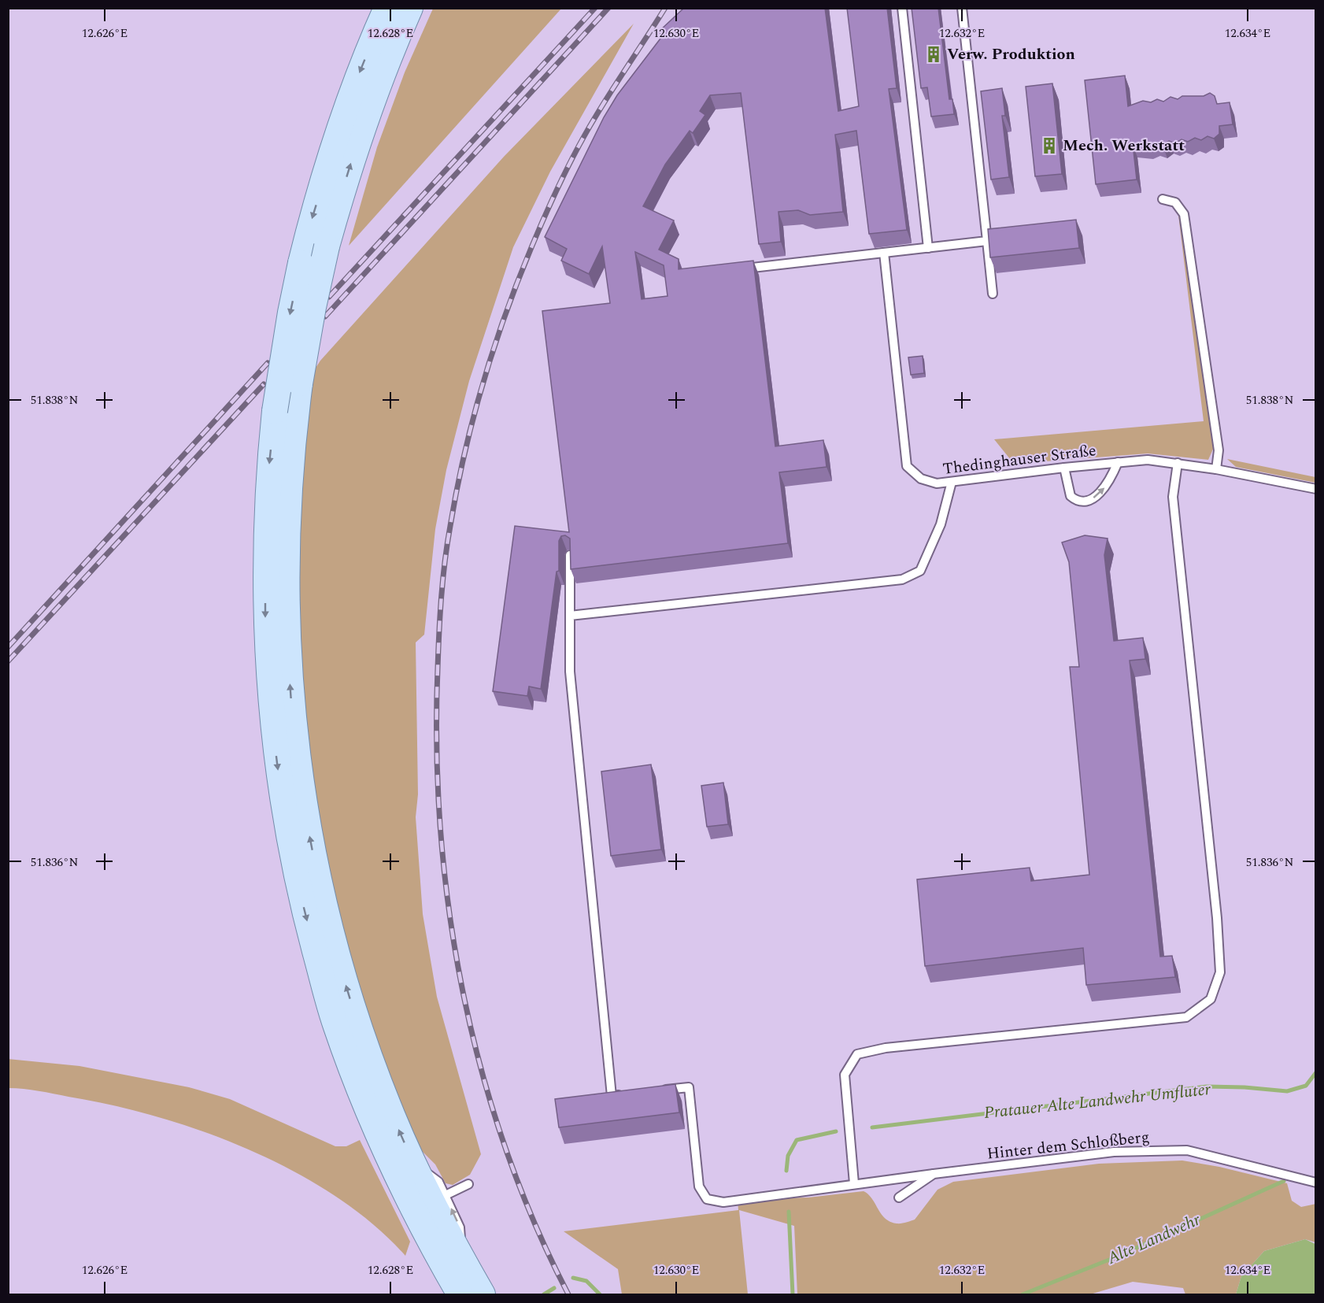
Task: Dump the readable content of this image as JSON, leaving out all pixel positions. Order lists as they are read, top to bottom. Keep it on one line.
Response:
{"streets":{"lane":["Thedinghauser Straße","Hinter dem Schloßberg"]},"water":["Pratauer Alte Landwehr Umfluter","Alte Landwehr"],"places":{"building":["Verw. Produktion","Mech. Werkstatt"]},"coordinates":["12.626°E","12.628°E","12.630°E","12.632°E","12.634°E","51.838°N","51.836°N"]}
